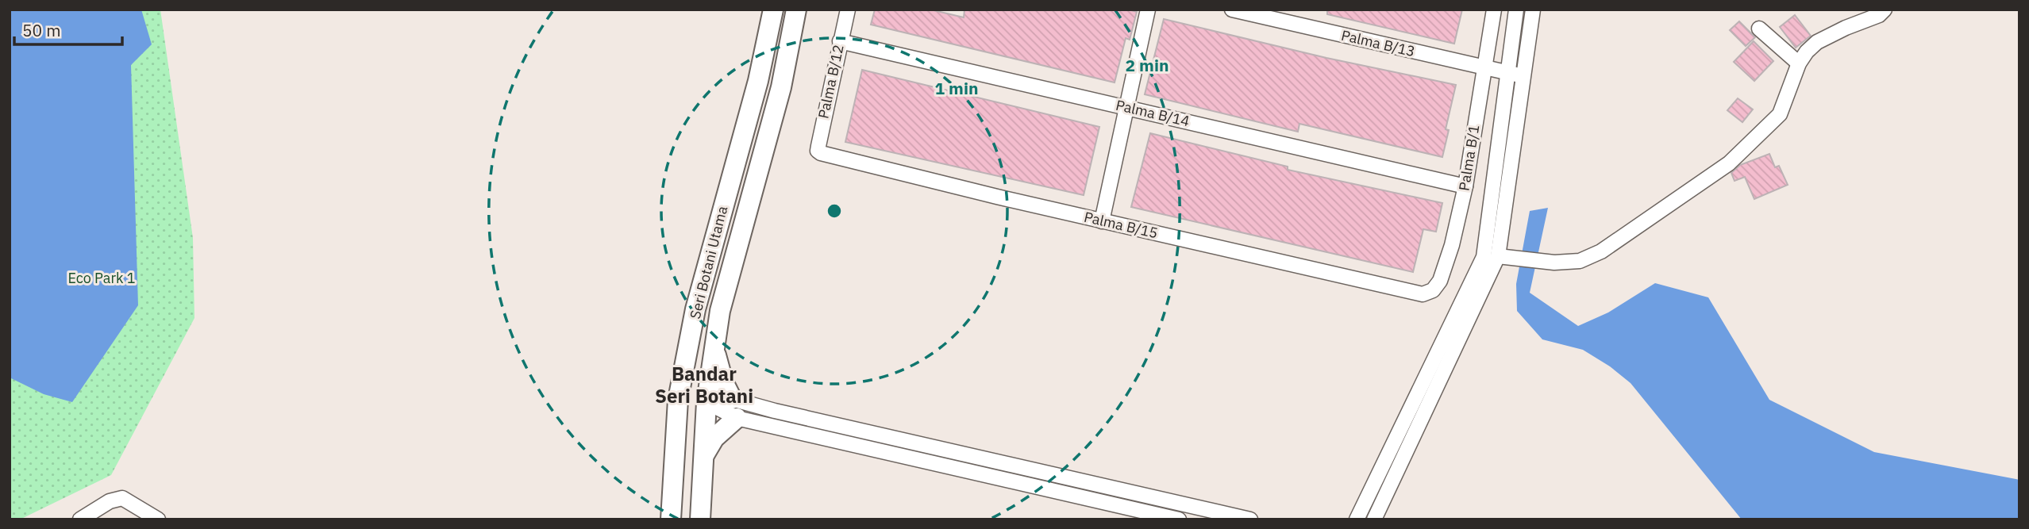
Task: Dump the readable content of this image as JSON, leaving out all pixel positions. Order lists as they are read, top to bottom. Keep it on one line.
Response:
{"streets":{"main road":["Seri Botani Utama"],"street":["Palma B/13","Palma B/12","Palma B/14","Palma B/1","Palma B/15"]},"crossings":[["Palma B/13","Palma B/1"],["Palma B/12","Palma B/14"],["Palma B/12","Palma B/15"],["Palma B/14","Palma B/1"],["Palma B/1","Palma B/15"]],"districts":["Bandar Seri Botani"],"parks":["Eco Park 1"],"scale_bar":"50 m","rings":["2 min","1 min"]}
